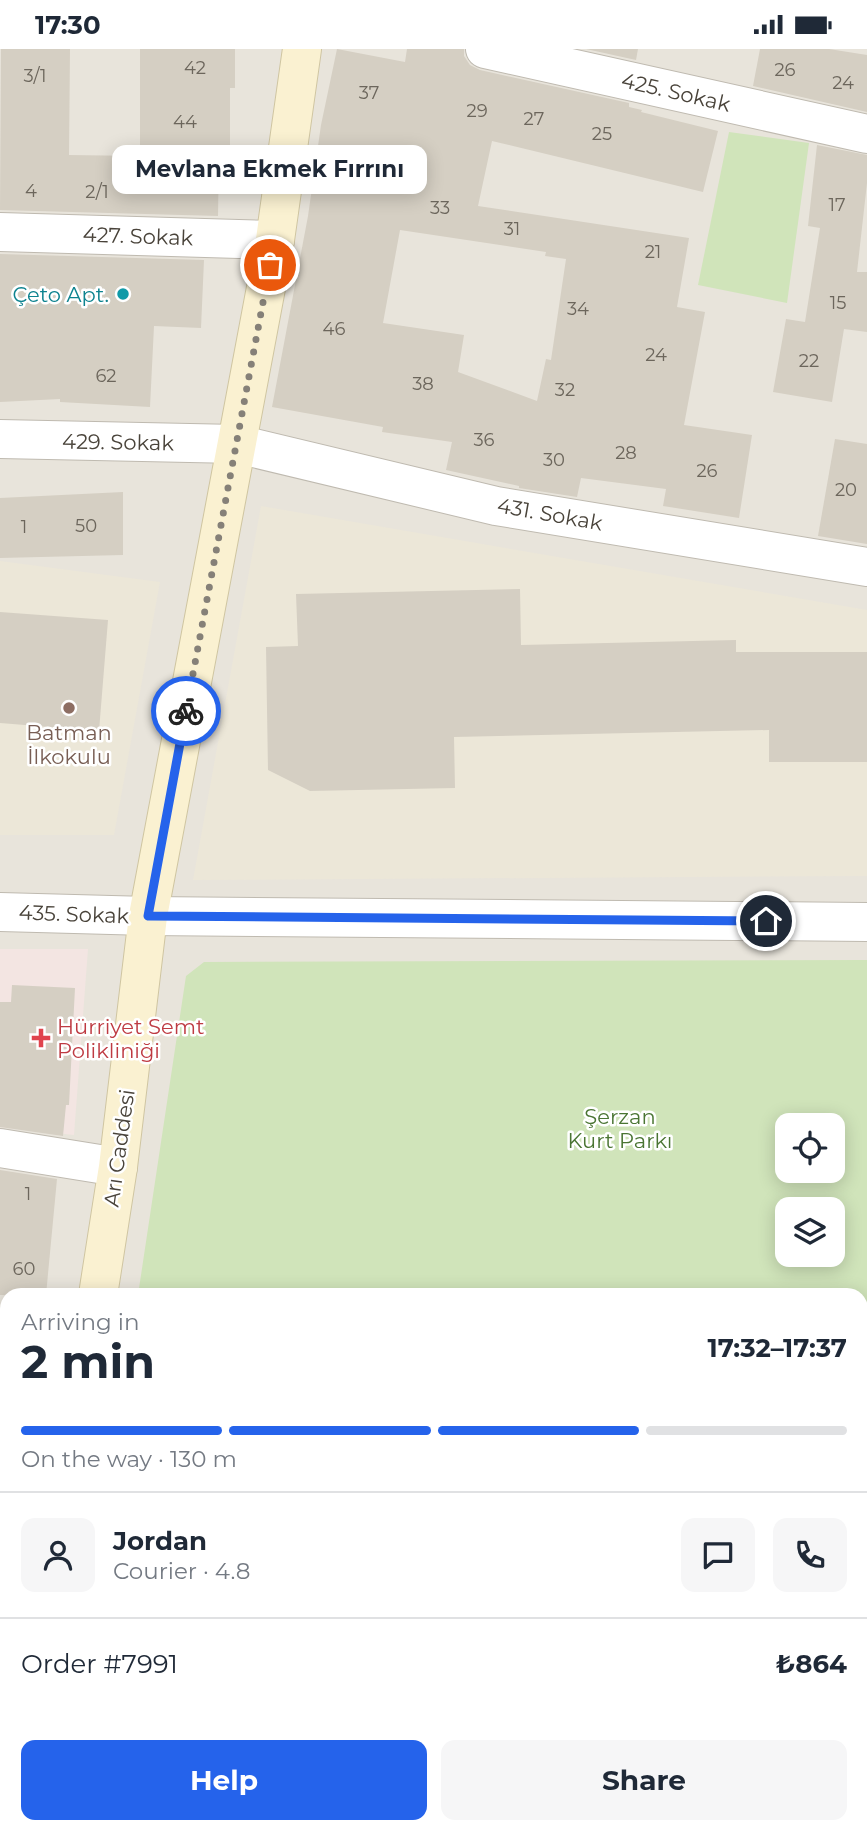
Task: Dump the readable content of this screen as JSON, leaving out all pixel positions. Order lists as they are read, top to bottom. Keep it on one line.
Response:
{"streets":{"street":["425. Sokak","427. Sokak","429. Sokak","431. Sokak","435. Sokak","Arı Caddesi"]},"crossings":[["427. Sokak","Arı Caddesi"],["429. Sokak","431. Sokak"],["429. Sokak","Arı Caddesi"],["431. Sokak","Arı Caddesi"],["435. Sokak","Arı Caddesi"]],"parks":["Şerzan Kurt Parkı"],"places":{"other":["Mevlana Ekmek Fırrını","Çeto Apt.","Batman İlkokulu"],"health":["Hürriyet Semt Polikliniği"]},"house_numbers":["42","26","3/1","24","37","29","27","44","25","4","2/1","17","33","31","21","15","34","46","24","22","62","38","32","36","28","30","26","20","50","1","1","60"],"page":{"status":"17:30","bubble":"Mevlana Ekmek Fırrını","heading":["2 min","Arriving in","17:32–17:37"],"panel":["Jordan","Courier · 4.8","Order #7991","₺864"],"bar":"On the way · 130 m","buttons":["Help","Share"]}}
